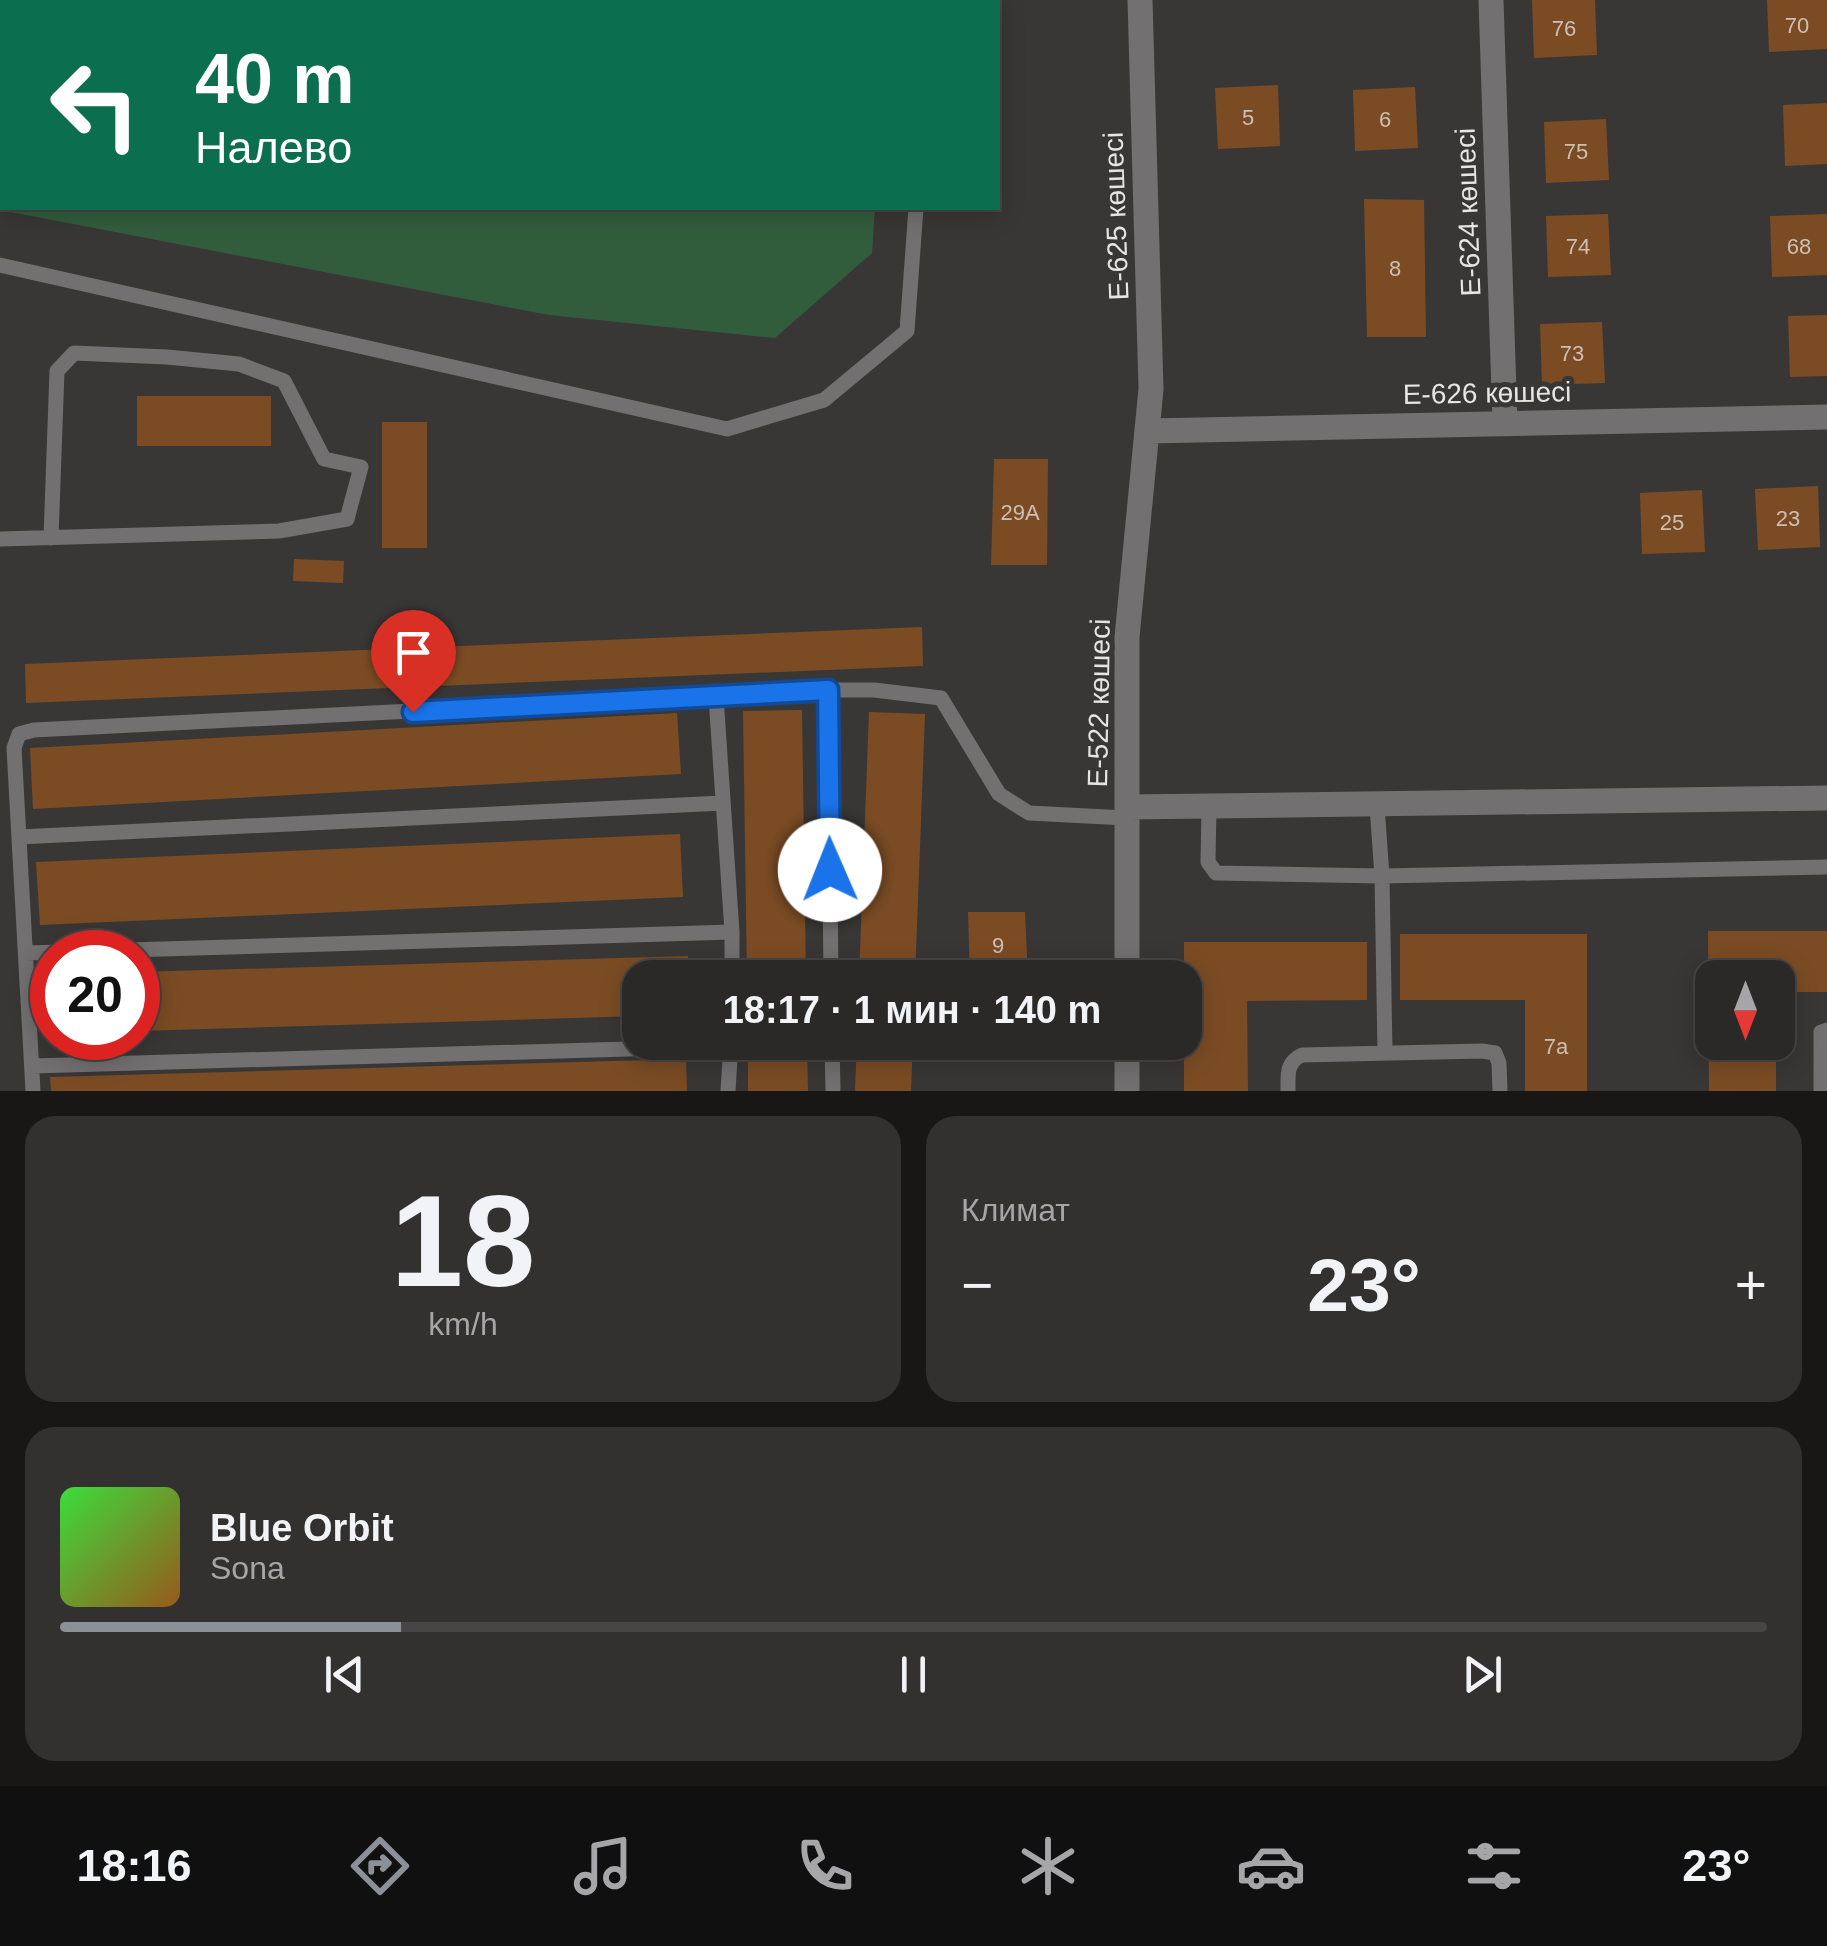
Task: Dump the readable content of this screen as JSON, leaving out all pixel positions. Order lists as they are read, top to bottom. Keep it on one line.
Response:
{"streets":{"street":["Е-624 көшесі","Е-625 көшесі","Е-626 көшесі","Е-522 көшесі"]},"crossings":[["Е-624 көшесі","Е-626 көшесі"],["Е-625 көшесі","Е-626 көшесі"],["Е-625 көшесі","Е-522 көшесі"],["Е-626 көшесі","Е-522 көшесі"]],"house_numbers":["70","76","5","6","75","74","68","8","73","29А","23","25","9","7а"],"north":"bottom","page":{"turn":["40 m","Налево"],"limit":"20","trip":"18:17 · 1 мин · 140 m","tile":[["18","km/h"],"Климат"],"heat":["−","23°","+"],"song":["Blue Orbit","Sona"],"tabs":["18:16","23°"]}}
